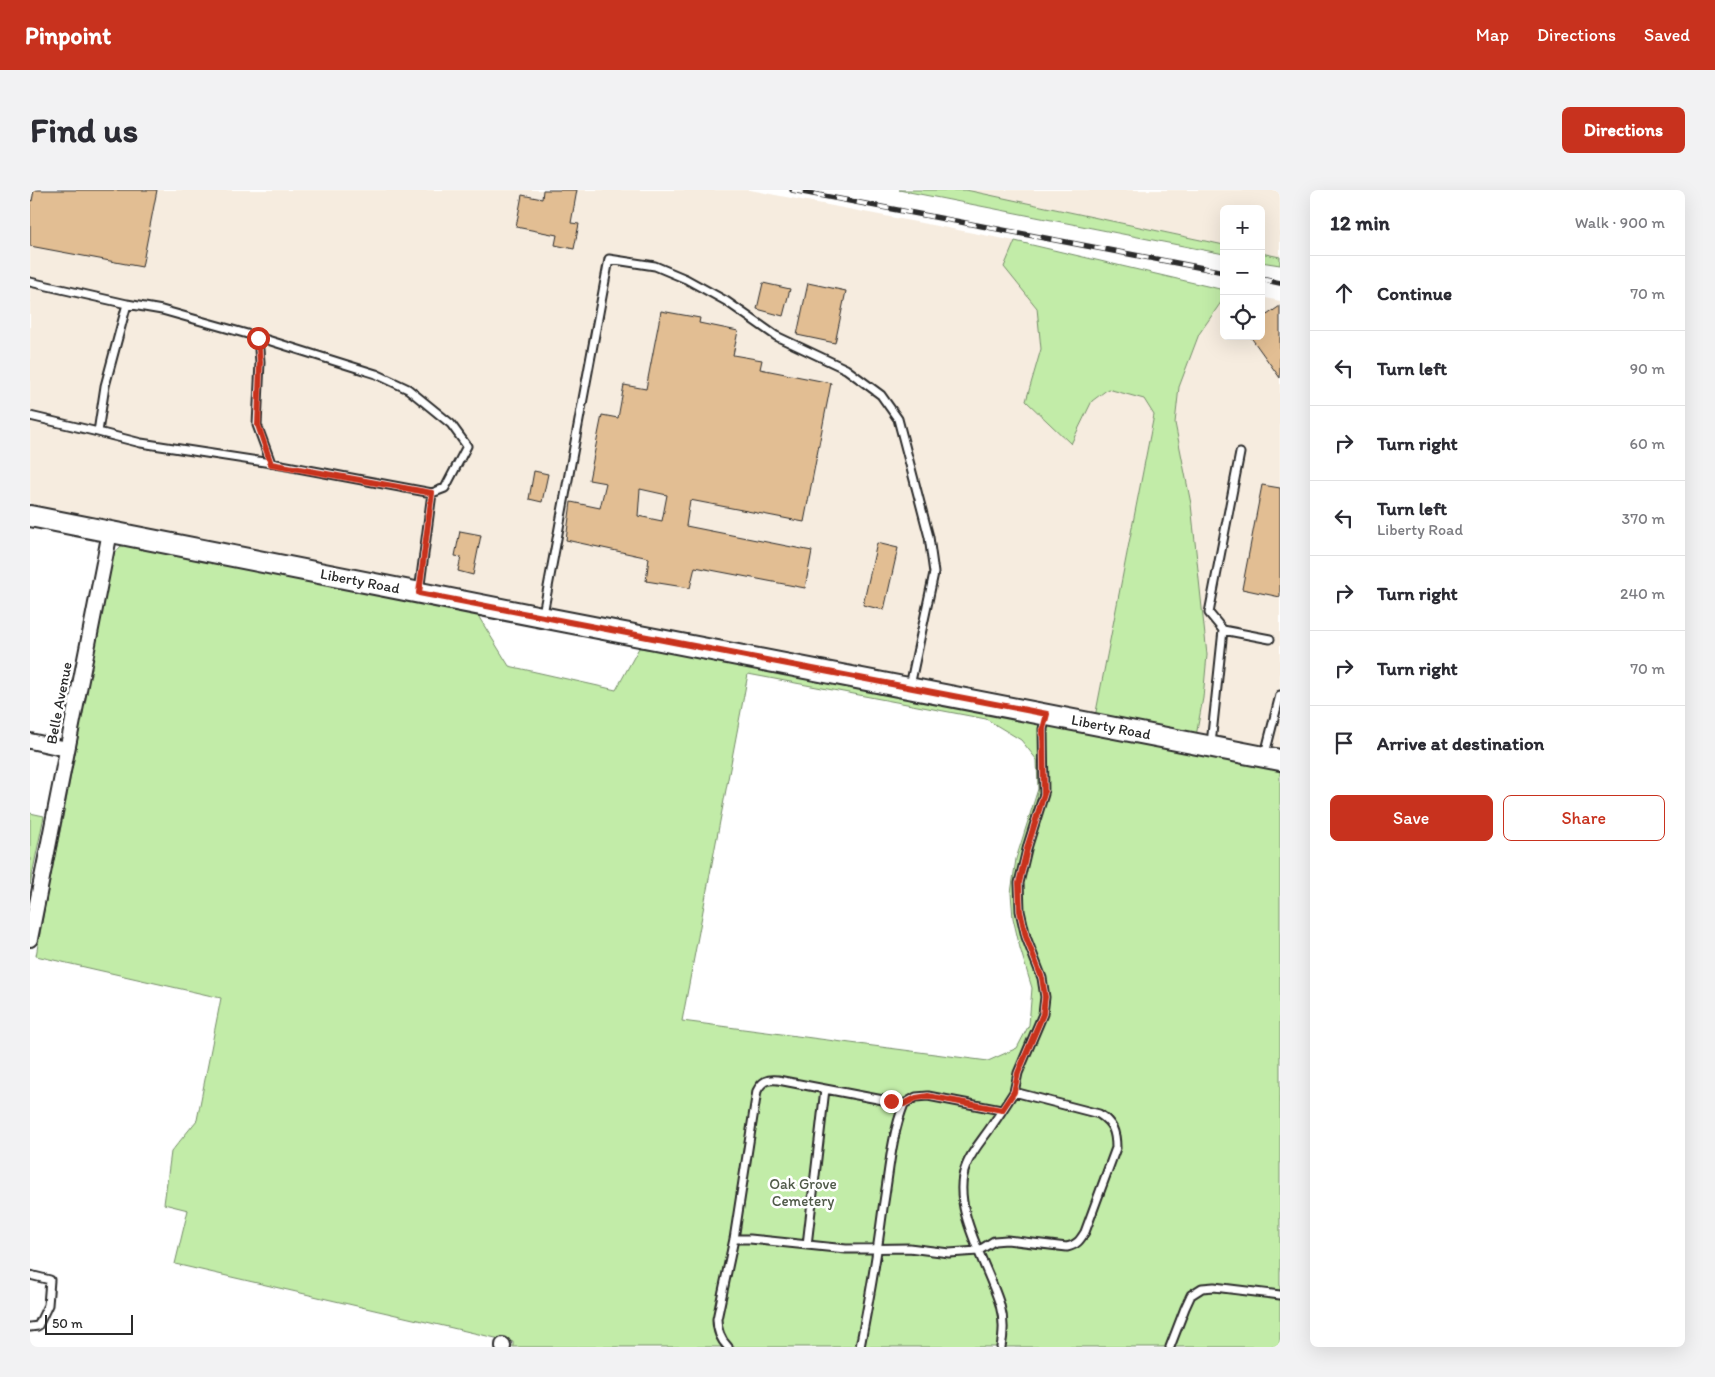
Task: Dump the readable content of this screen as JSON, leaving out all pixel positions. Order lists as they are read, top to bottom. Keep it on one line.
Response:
{"streets":{"street":["Liberty Road","Belle Avenue"]},"crossings":[["Liberty Road","Belle Avenue"]],"parks":["Oak Grove Cemetery"],"scale_bar":"50 m","page":{"header":"Pinpoint","nav":["Map","Directions","Saved"],"buttons":["Directions",["Save","Share"]],"title":"Find us","heading":["12 min","Walk · 900 m"],"map_buttons":["+","−"],"list":[["Continue","70 m"],["Turn left","90 m"],["Turn right","60 m"],["Turn left","Liberty Road","370 m"],["Turn right","240 m"],["Turn right","70 m"],"Arrive at destination"],"scale":"50 m"}}
